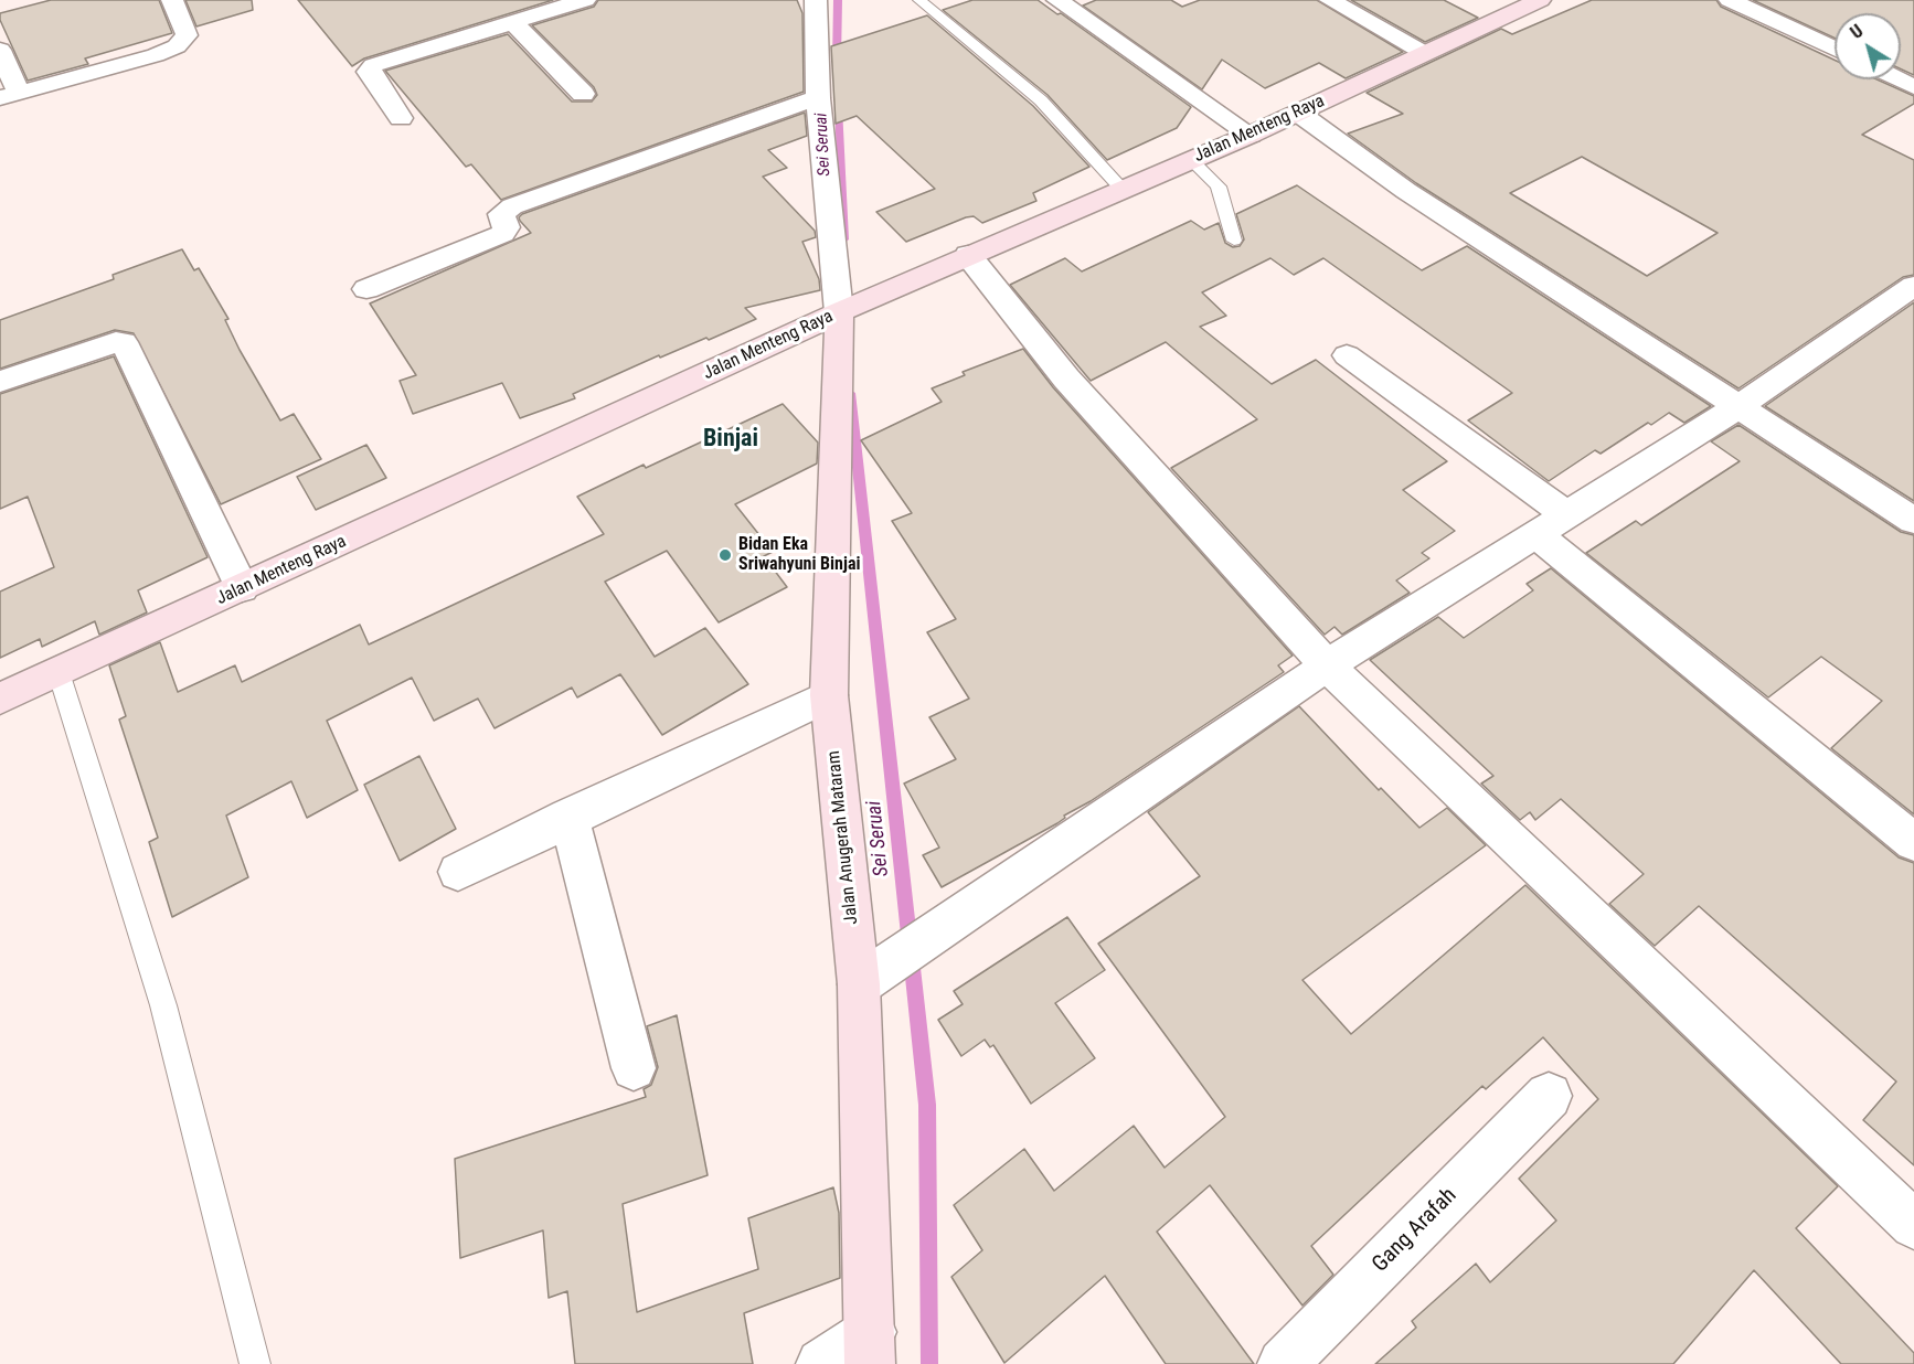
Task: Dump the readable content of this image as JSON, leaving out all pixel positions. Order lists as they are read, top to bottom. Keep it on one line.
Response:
{"streets":{"street":["Jalan Menteng Raya","Jalan Anugerah Mataram","Gang Arafah"]},"crossings":[["Jalan Menteng Raya","Jalan Anugerah Mataram"]],"districts":["Binjai"],"water":["Sei Seruai"],"places":["Bidan Eka Sriwahyuni Binjai"],"north":"top left"}
